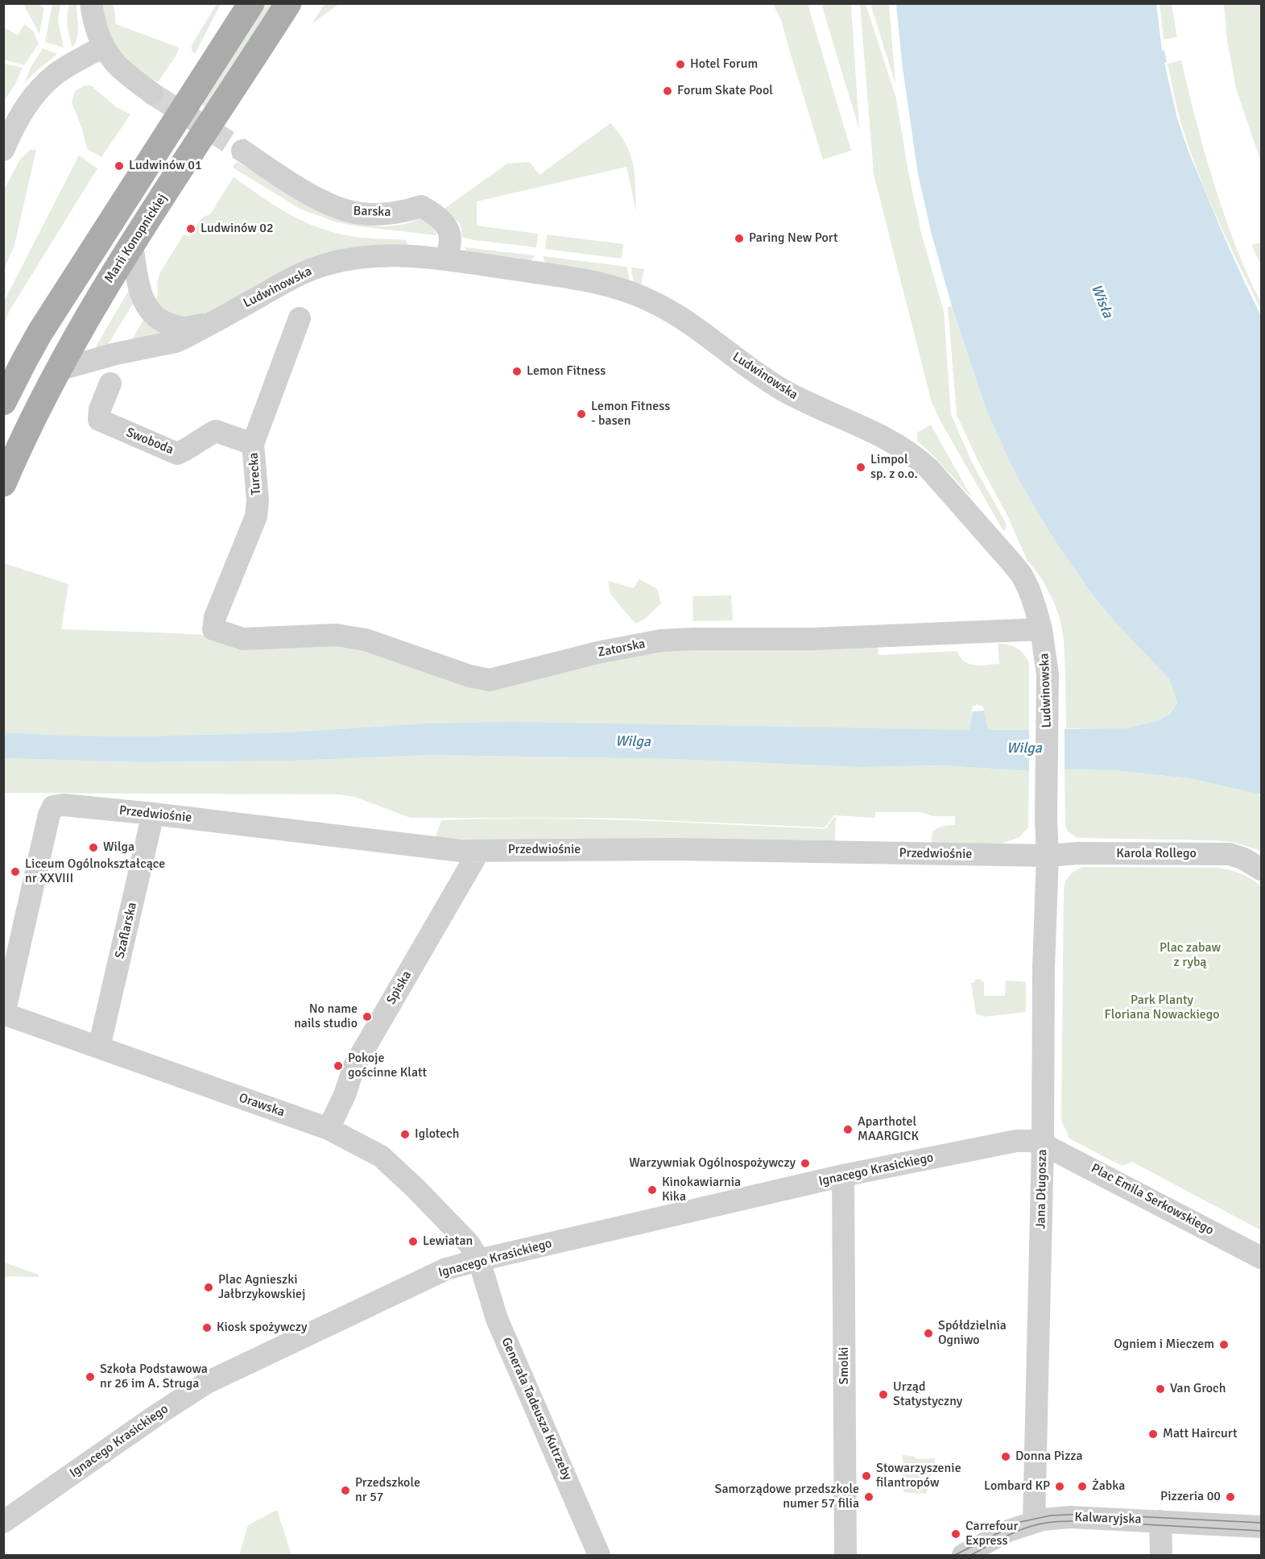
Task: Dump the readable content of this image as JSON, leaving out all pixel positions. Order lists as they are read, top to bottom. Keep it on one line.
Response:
{"streets":{"main road":["Marii Konopnickiej"],"street":["Barska","Ludwinowska","Swoboda","Turecka","Zatorska","Przedwiośnie","Karola Rollego","Szaflarska","Spiska","Orawska","Ignacego Krasickiego","Jana Długosza","Plac Emila Serkowskiego","Smolki","Generała Tadeusza Kutrzeby","Kalwaryjska"]},"crossings":[["Barska","Ludwinowska"],["Marii Konopnickiej","Ludwinowska"],["Ludwinowska","Zatorska"],["Ludwinowska","Przedwiośnie"],["Ludwinowska","Karola Rollego"],["Ludwinowska","Jana Długosza"],["Swoboda","Turecka"],["Turecka","Zatorska"],["Przedwiośnie","Karola Rollego"],["Przedwiośnie","Szaflarska"],["Przedwiośnie","Spiska"],["Przedwiośnie","Orawska"],["Przedwiośnie","Jana Długosza"],["Karola Rollego","Jana Długosza"],["Szaflarska","Orawska"],["Spiska","Orawska"],["Orawska","Ignacego Krasickiego"],["Orawska","Generała Tadeusza Kutrzeby"],["Ignacego Krasickiego","Jana Długosza"],["Ignacego Krasickiego","Plac Emila Serkowskiego"],["Ignacego Krasickiego","Smolki"],["Ignacego Krasickiego","Generała Tadeusza Kutrzeby"],["Jana Długosza","Plac Emila Serkowskiego"],["Jana Długosza","Kalwaryjska"]],"water":["Wisła","Wilga"],"parks":["Plac zabaw z rybą","Park Planty Floriana Nowackiego"],"places":["Hotel Forum","Forum Skate Pool","Ludwinów 01","Ludwinów 02","Paring New Port","Lemon Fitness","Lemon Fitness - basen","Limpol sp. z o.o.","Wilga","Liceum Ogólnokształcące nr XXVIII","No name nails studio","Pokoje gościnne Klatt","Aparthotel MAARGICK","Iglotech","Warzywniak Ogólnospożywczy","Kinokawiarnia Kika","Lewiatan","Plac Agnieszki Jałbrzykowskiej","Kiosk spożywczy","Spółdzielnia Ogniwo","Ogniem i Mieczem","Szkoła Podstawowa nr 26 im A. Struga","Van Groch","Urząd Statystyczny","Matt Haircurt","Donna Pizza","Stowarzyszenie filantropów","Lombard KP","Żabka","Przedszkole nr 57","Samorządowe przedszkole numer 57 filia","Pizzeria 00","Carrefour Express"]}
